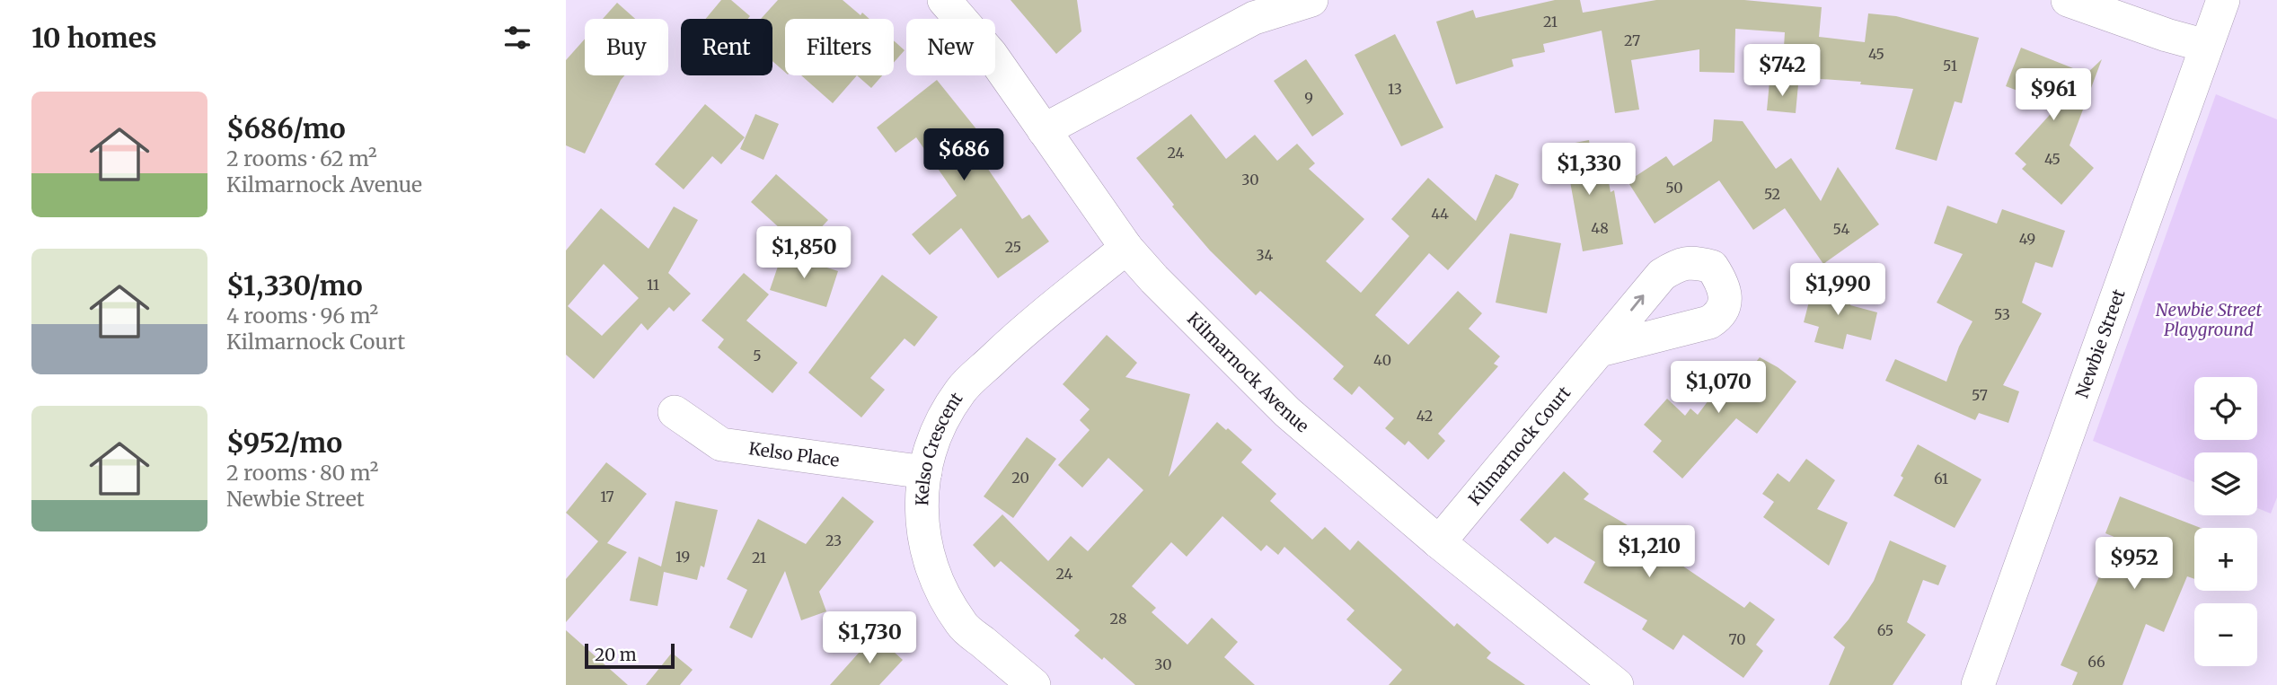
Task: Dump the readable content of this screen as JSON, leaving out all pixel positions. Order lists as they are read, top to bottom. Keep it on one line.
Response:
{"streets":{"street":["Newbie Street","Kilmarnock Avenue","Kilmarnock Court","Kelso Crescent","Kelso Place"]},"crossings":[["Kilmarnock Avenue","Kilmarnock Court"],["Kilmarnock Avenue","Kelso Crescent"],["Kelso Crescent","Kelso Place"]],"parks":["Newbie Street Playground"],"house_numbers":["21","27","45","51","13","9","24","45","30","50","52","44","48","54","49","25","34","11","53","5","40","57","42","20","61","17","23","19","21","24","28","65","70","66","30"],"scale_bar":"20 m","page":{"heading":"10 homes","chip":["Buy","Rent","Filters","New"],"price":["$742","$961","$686","$1,330","$1,850","$1,990","$1,070","$1,210","$952","$1,730"],"list":[{"name":"$686/mo","note":"2 rooms · 62 m² · Kilmarnock Avenue"},{"name":"$1,330/mo","note":"4 rooms · 96 m² · Kilmarnock Court"},{"name":"$952/mo","note":"2 rooms · 80 m² · Newbie Street"}],"map_buttons":["+","−"],"scale":"20 m"}}
